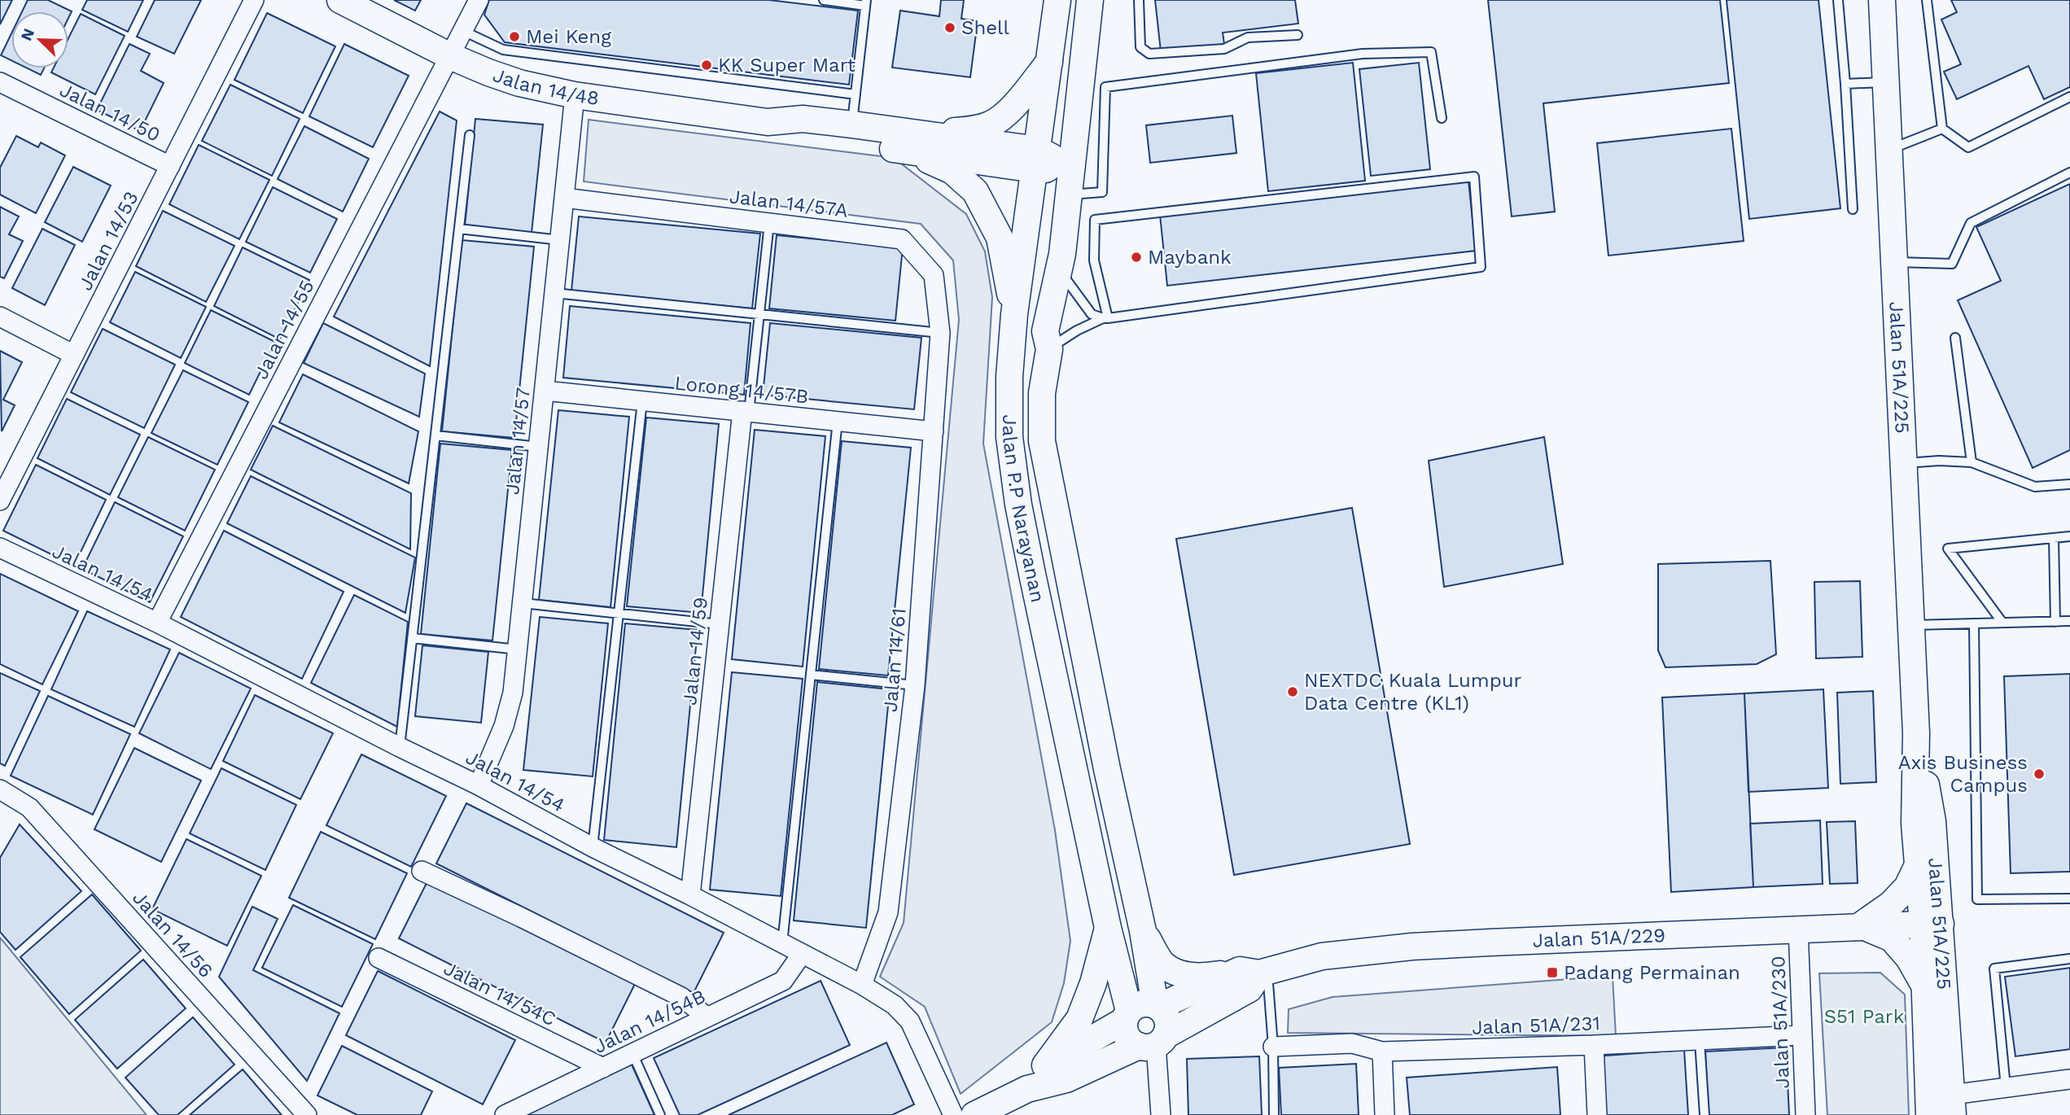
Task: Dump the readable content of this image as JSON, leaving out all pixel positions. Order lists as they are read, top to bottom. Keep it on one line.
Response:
{"streets":{"street":["Jalan 14/48","Jalan 14/50","Jalan 14/57A","Jalan 14/53","Jalan 14/55","Jalan 51A/225","Lorong 14/57B","Jalan 14/57","Jalan P.P Narayanan","Jalan 14/54","Jalan 14/59","Jalan 14/61","Jalan 14/56","Jalan 51A/229","Jalan 14/54C","Jalan 14/54B","Jalan 51A/230","Jalan 51A/231"]},"crossings":[["Jalan 14/48","Jalan 14/55"],["Jalan 14/48","Jalan 14/57"],["Jalan 14/48","Jalan P.P Narayanan"],["Jalan 14/50","Jalan 14/53"],["Jalan 14/57A","Jalan 14/57"],["Jalan 14/57A","Jalan 14/61"],["Jalan 14/55","Jalan 14/54"],["Jalan 51A/225","Jalan 51A/229"],["Lorong 14/57B","Jalan 14/57"],["Lorong 14/57B","Jalan 14/59"],["Lorong 14/57B","Jalan 14/61"],["Jalan 14/57","Jalan 14/54"],["Jalan P.P Narayanan","Jalan 51A/229"],["Jalan 14/54","Jalan 14/59"],["Jalan 14/54","Jalan 14/61"],["Jalan 14/54","Jalan 14/54B"],["Jalan 51A/229","Jalan 51A/230"],["Jalan 14/54C","Jalan 14/54B"],["Jalan 51A/230","Jalan 51A/231"]],"parks":["S51 Park"],"places":{"other":["Shell","Mei Keng","KK Super Mart","Maybank","NEXTDC Kuala Lumpur Data Centre (KL1)","Axis Business Campus"],"transit":["Padang Permainan"]},"north":"top left"}
